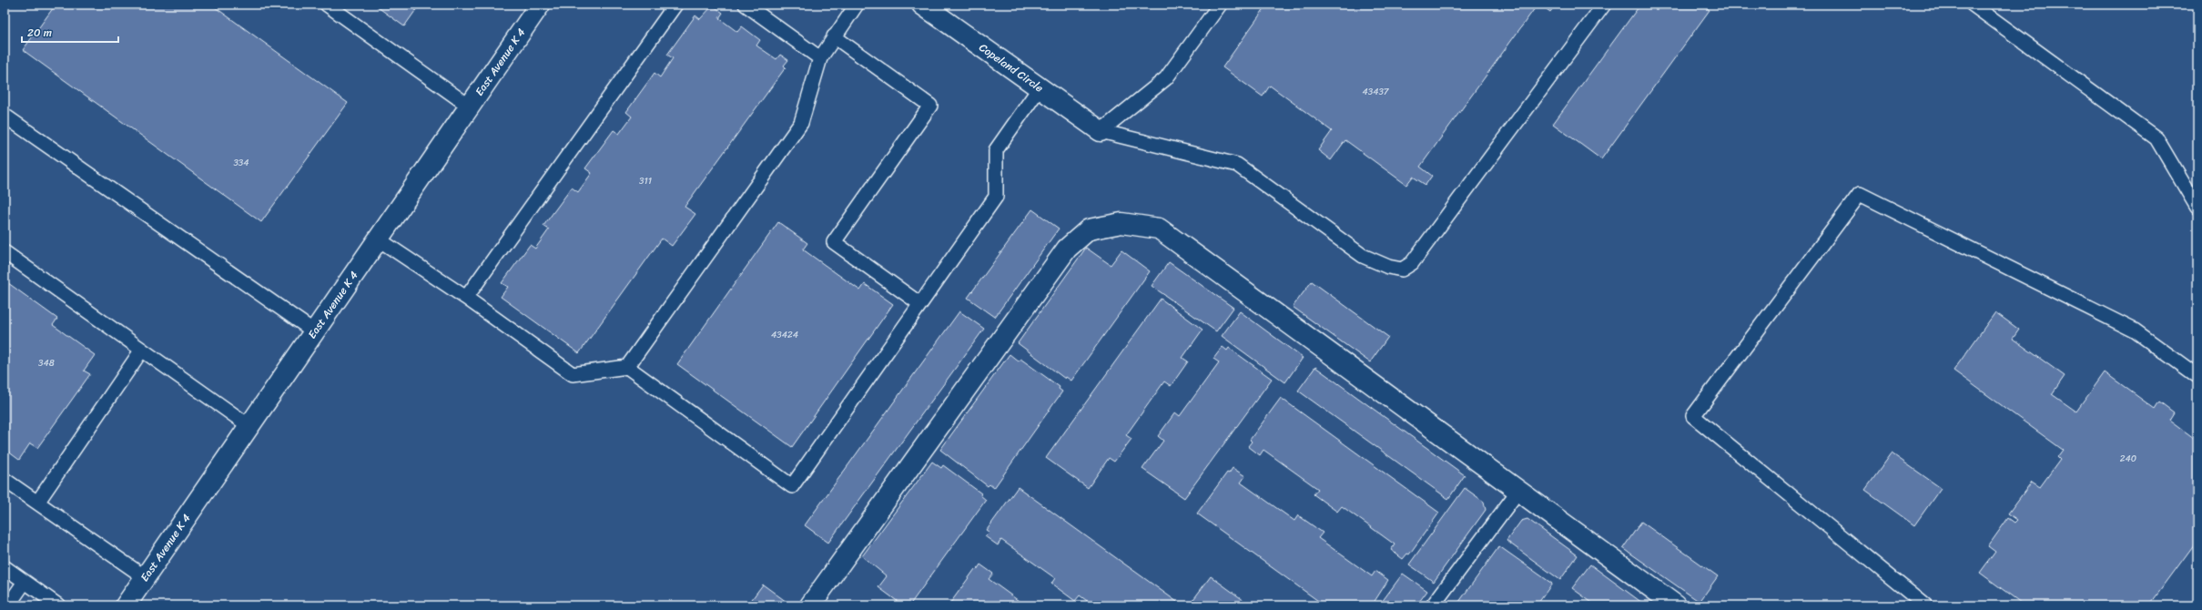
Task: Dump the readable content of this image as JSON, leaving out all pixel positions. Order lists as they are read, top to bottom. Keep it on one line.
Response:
{"streets":{"street":["East Avenue K 4","Copeland Circle"]},"house_numbers":["43437","334","311","43424","348","240"],"scale_bar":"20 m"}
